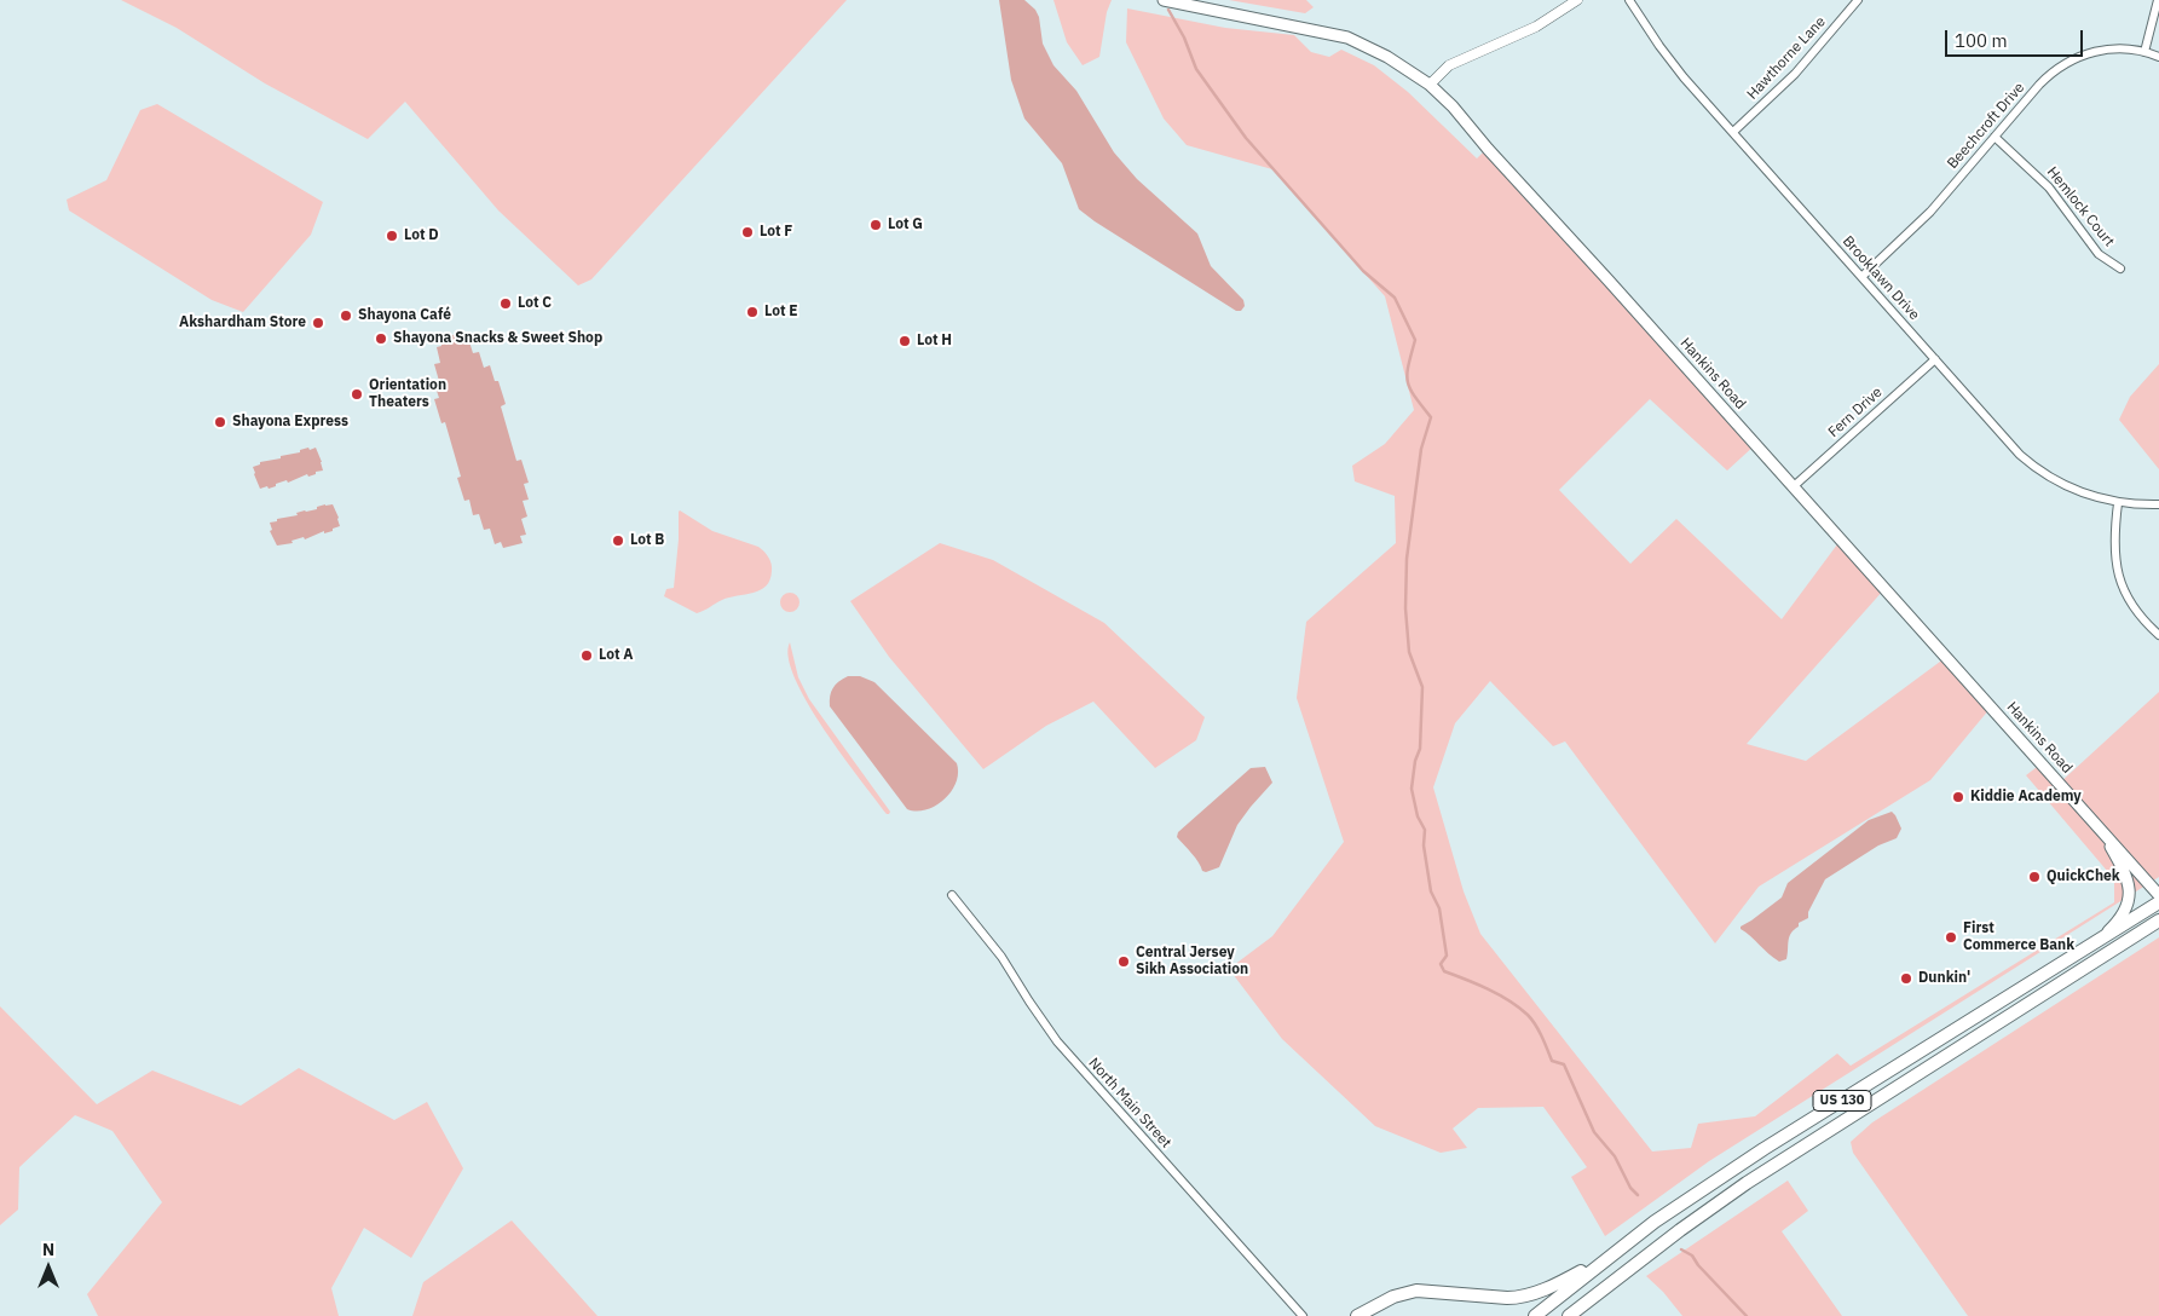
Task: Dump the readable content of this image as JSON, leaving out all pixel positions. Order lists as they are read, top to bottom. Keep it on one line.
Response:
{"streets":{"highway":["US 130"],"main road":["Hankins Road"],"street":["Hawthorne Lane","Beechcroft Drive","Hemlock Court","Brooklawn Drive","Fern Drive","North Main Street"]},"crossings":[["Hawthorne Lane","Brooklawn Drive"],["Beechcroft Drive","Hemlock Court"],["Beechcroft Drive","Brooklawn Drive"],["Brooklawn Drive","Fern Drive"],["Hankins Road","Fern Drive"]],"places":["Lot G","Lot F","Lot D","Lot C","Lot E","Shayona Café","Akshardham Store","Shayona Snacks & Sweet Shop","Lot H","Orientation Theaters","Shayona Express","Lot B","Lot A","Kiddie Academy","QuickChek","First Commerce Bank","Central Jersey Sikh Association","Dunkin'"],"scale_bar":"100 m","north":"top"}
